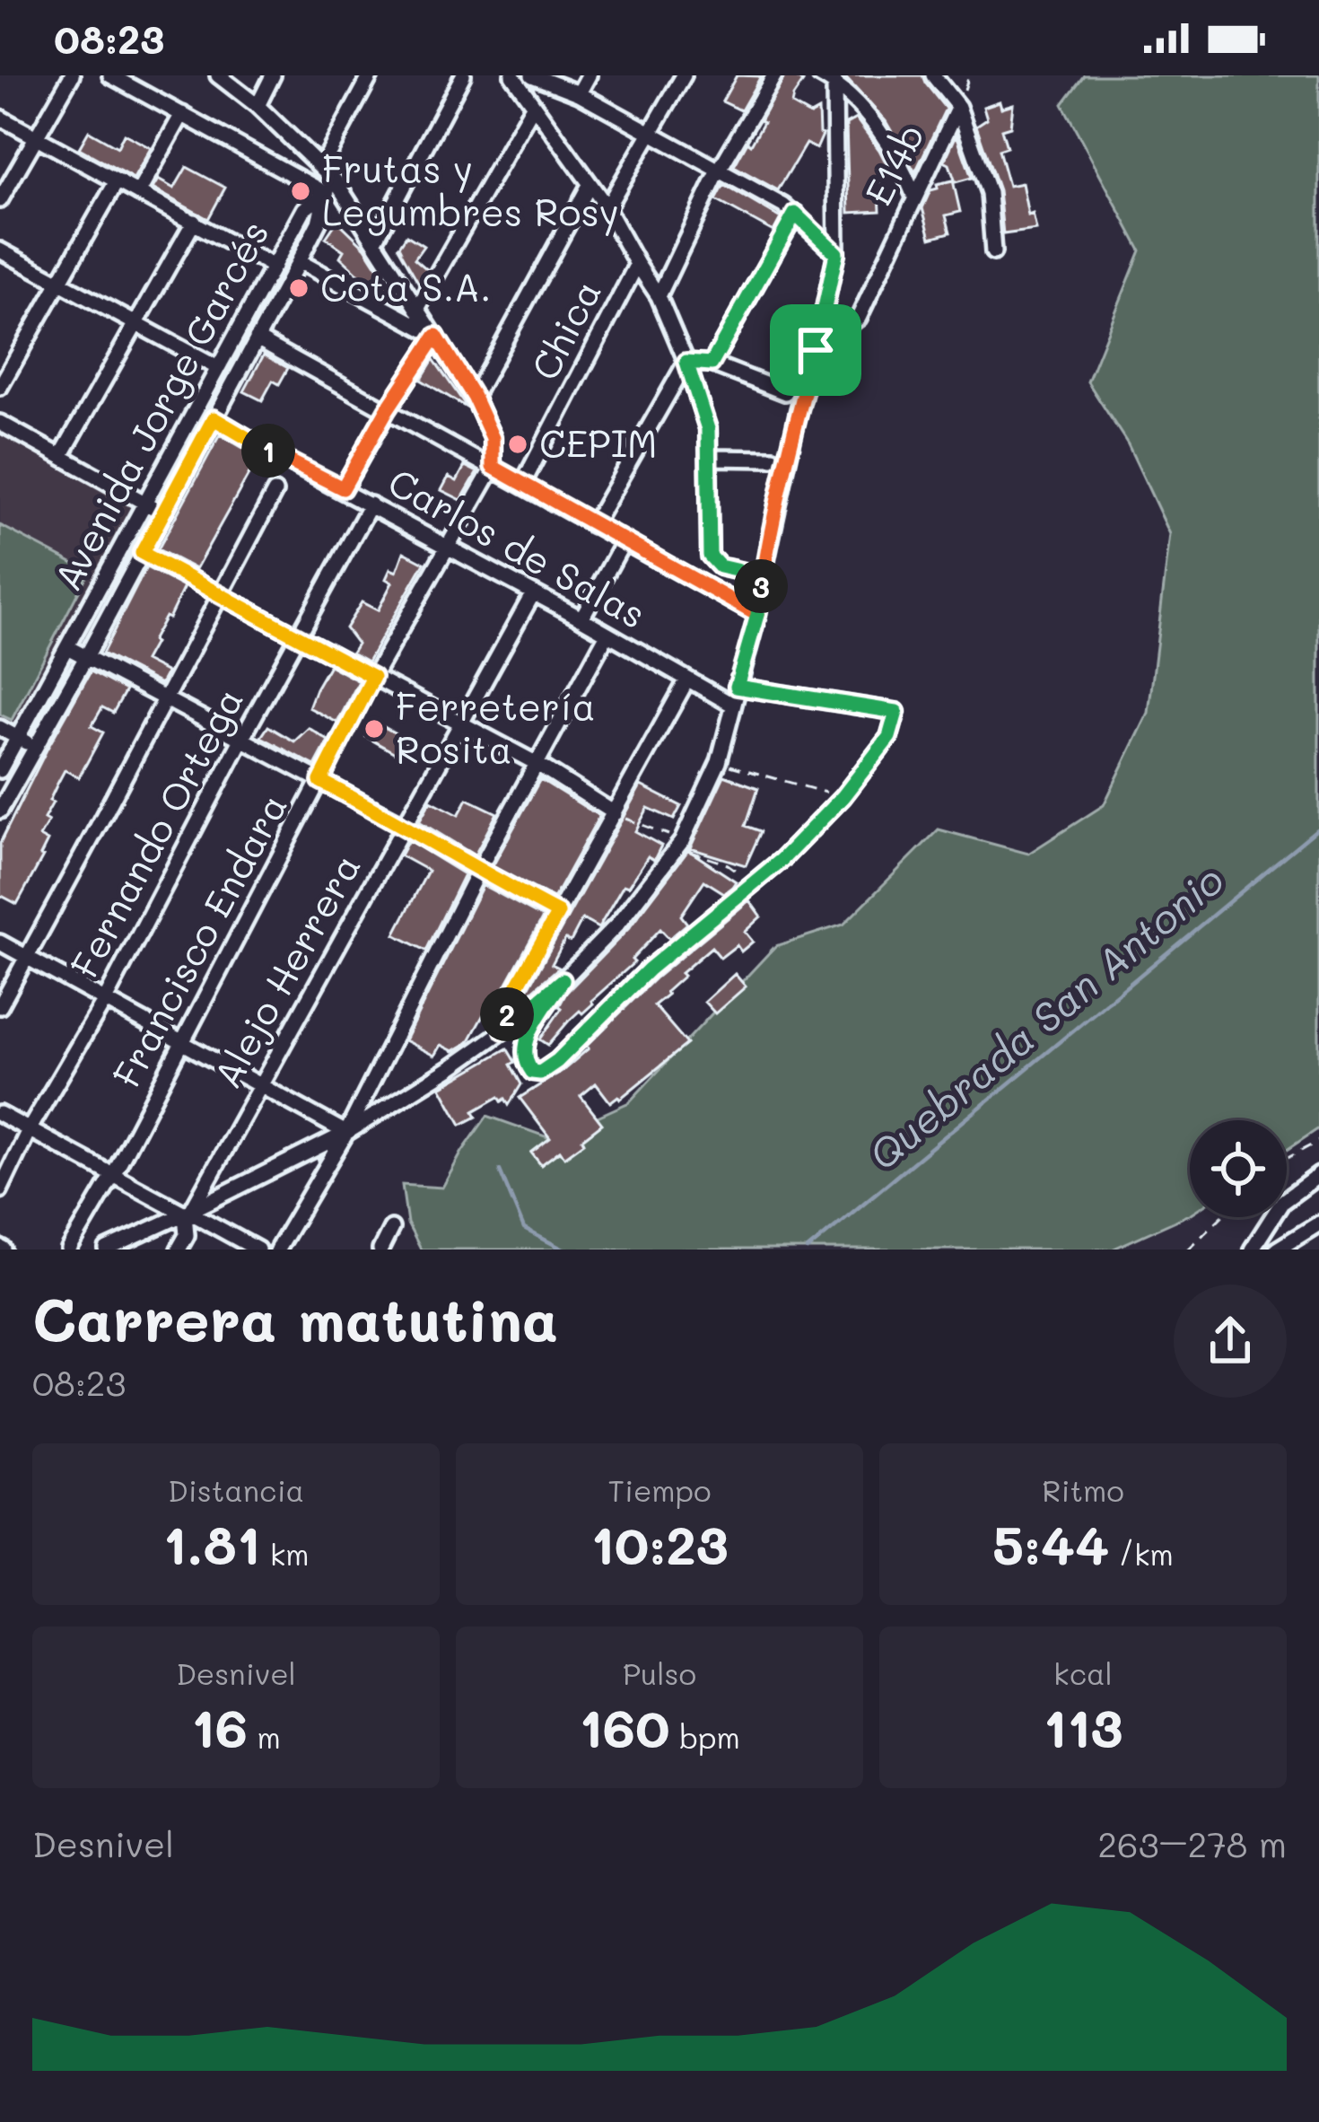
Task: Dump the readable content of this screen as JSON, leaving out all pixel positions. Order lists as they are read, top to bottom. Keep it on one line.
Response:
{"streets":{"street":["E14b","Chica","Avenida Jorge Garcés","Carlos de Salas","Fernando Ortega","Francisco Endara","Alejo Herrera"]},"crossings":[["Avenida Jorge Garcés","Carlos de Salas"],["Carlos de Salas","Fernando Ortega"],["Carlos de Salas","Francisco Endara"],["Carlos de Salas","Alejo Herrera"]],"water":["Quebrada San Antonio"],"places":["Frutas y Legumbres Rosy","Cota S.A.","CEPIM","Ferretería Rosita"],"page":{"status":"08:23","pins":["1","3","2"],"heading":["Carrera matutina","08:23"],"stats":[["Distancia","1.81 km"],["Tiempo","10:23"],["Ritmo","5:44 /km"],["Desnivel","16 m"],["Pulso","160 bpm"],["kcal","113"]],"chart":["Desnivel","263–278 m"]}}
